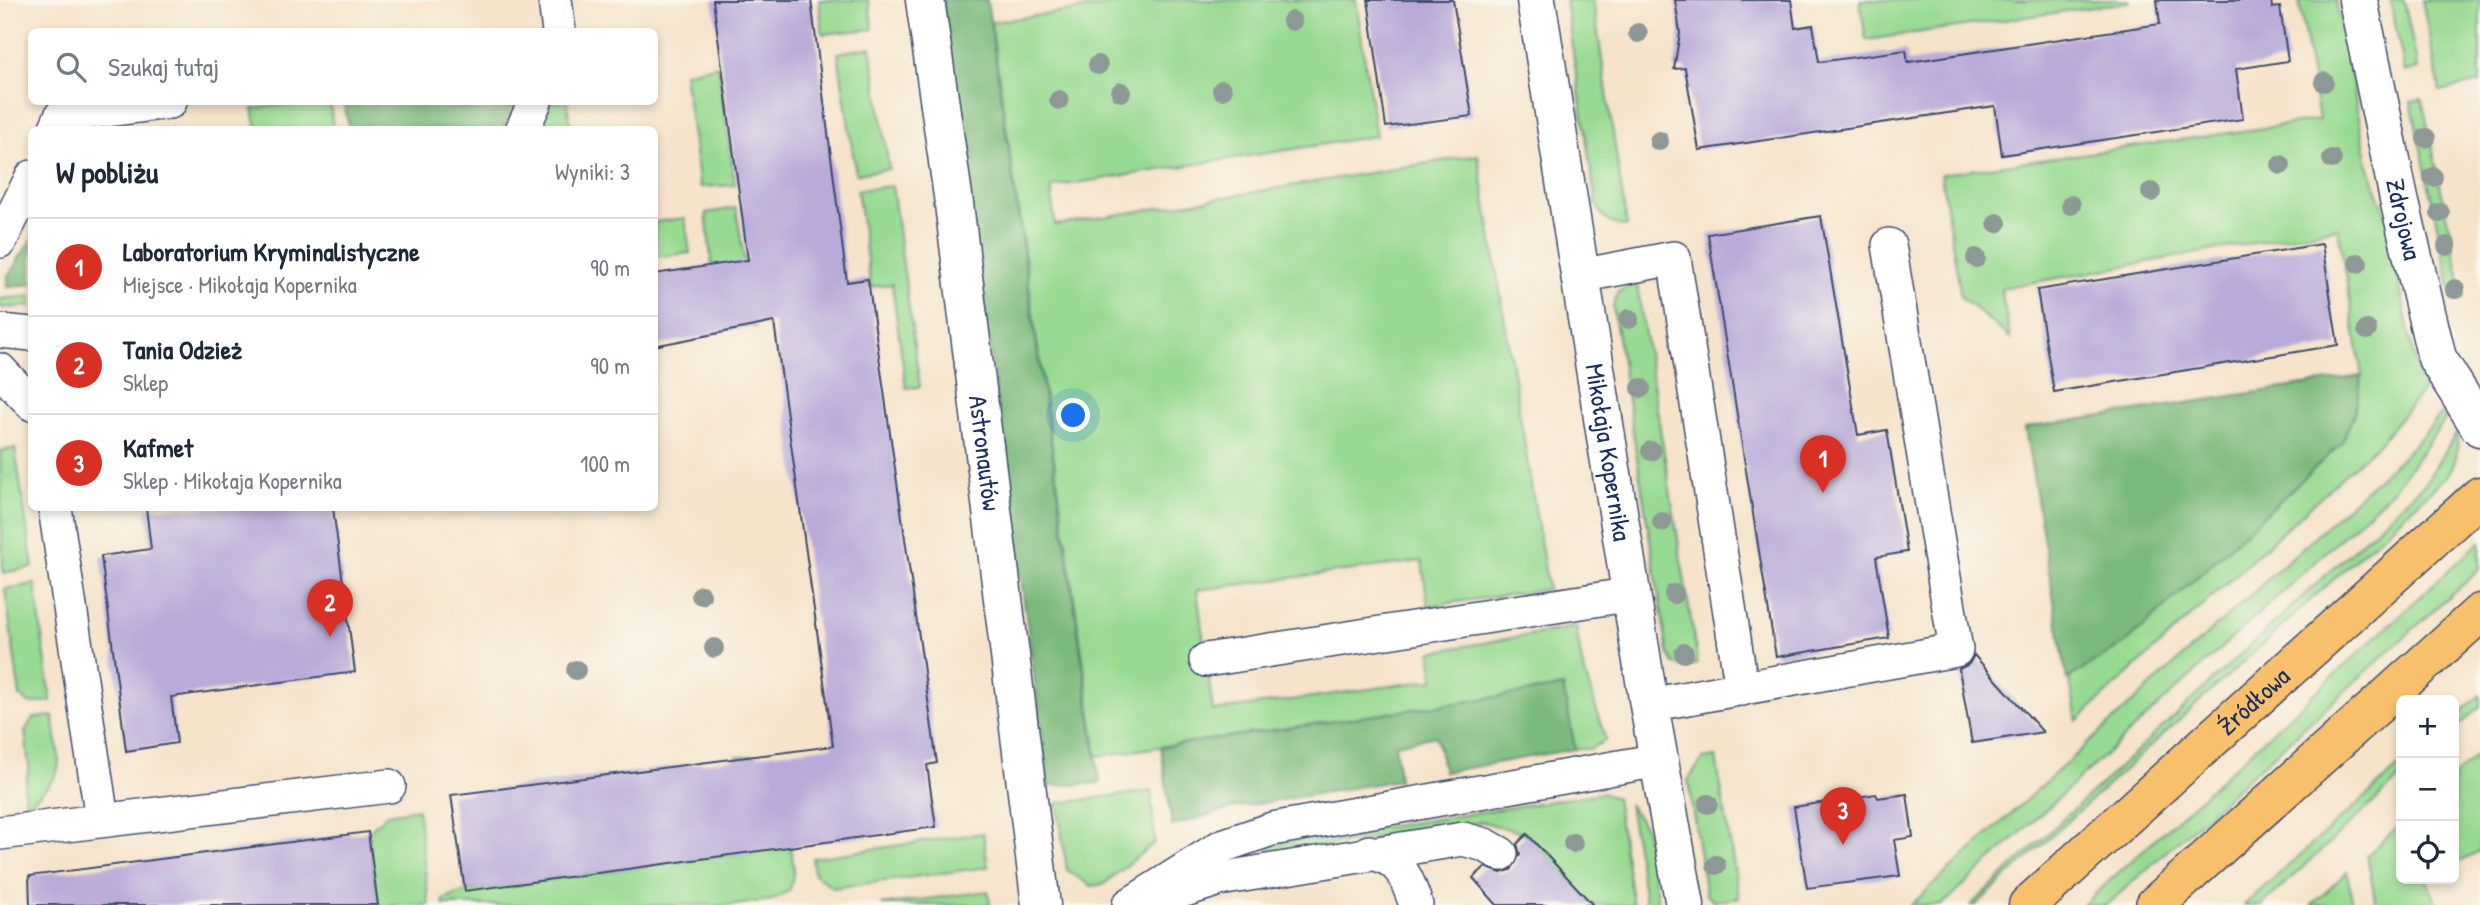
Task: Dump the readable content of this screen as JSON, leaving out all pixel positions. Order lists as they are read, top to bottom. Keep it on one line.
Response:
{"streets":{"main road":["Źródłowa"],"street":["Zdrojowa","Astronautów","Mikołaja Kopernika"]},"page":{"search":"Szukaj tutaj","heading":["W pobliżu","Wyniki: 3"],"list":[{"mark":"1","name":"Laboratorium Kryminalistyczne","note":"Miejsce · Mikołaja Kopernika","value":"90 m"},{"mark":"2","name":"Tania Odzież","note":"Sklep","value":"90 m"},{"mark":"3","name":"Kafmet","note":"Sklep · Mikołaja Kopernika","value":"100 m"}],"pins":["1","2","3"],"map_buttons":["+","−"]}}
